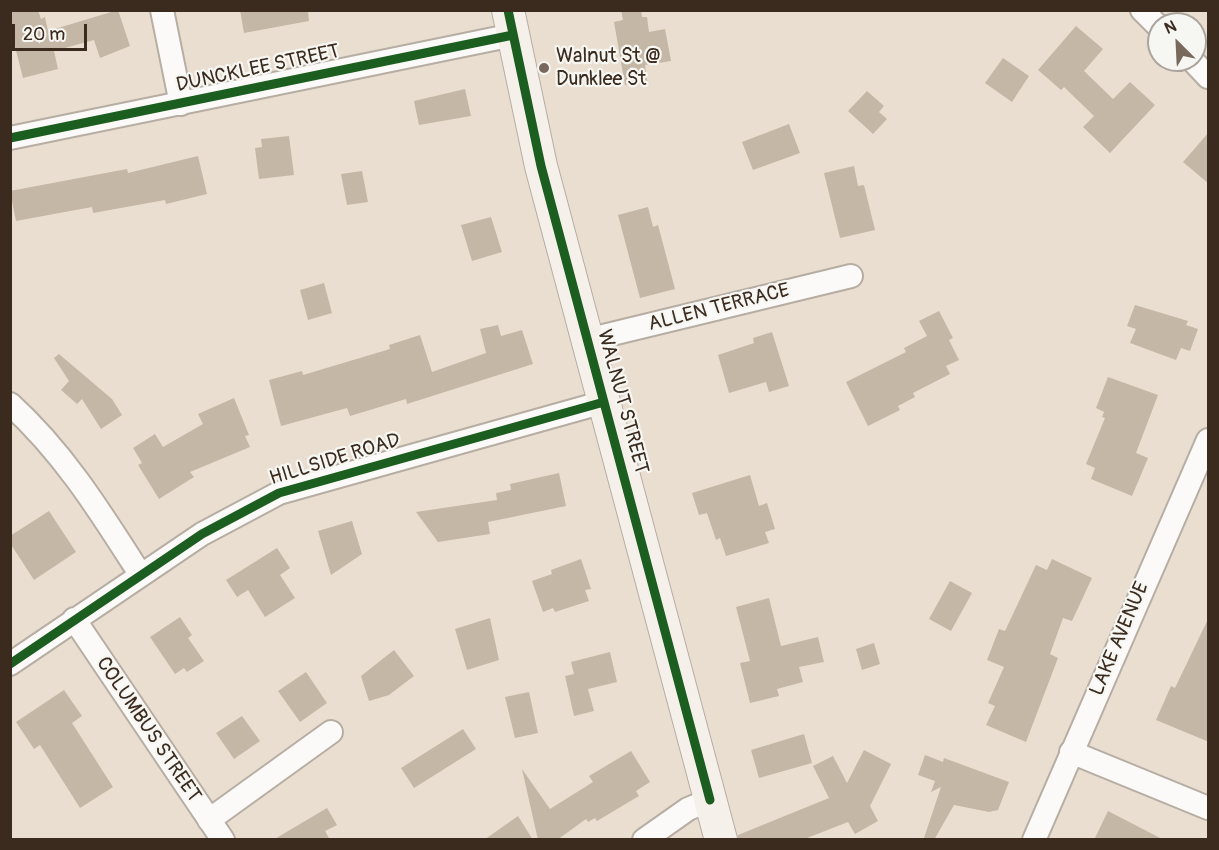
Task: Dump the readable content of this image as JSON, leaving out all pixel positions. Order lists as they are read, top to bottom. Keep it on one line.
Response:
{"streets":{"main road":["WALNUT STREET"],"street":["DUNCKLEE STREET","ALLEN TERRACE","HILLSIDE ROAD","LAKE AVENUE","COLUMBUS STREET"]},"crossings":[["DUNCKLEE STREET","WALNUT STREET"],["ALLEN TERRACE","WALNUT STREET"],["WALNUT STREET","HILLSIDE ROAD"],["HILLSIDE ROAD","COLUMBUS STREET"]],"places":["Walnut St @ Dunklee St"],"scale_bar":"20 m","north":"top left"}
